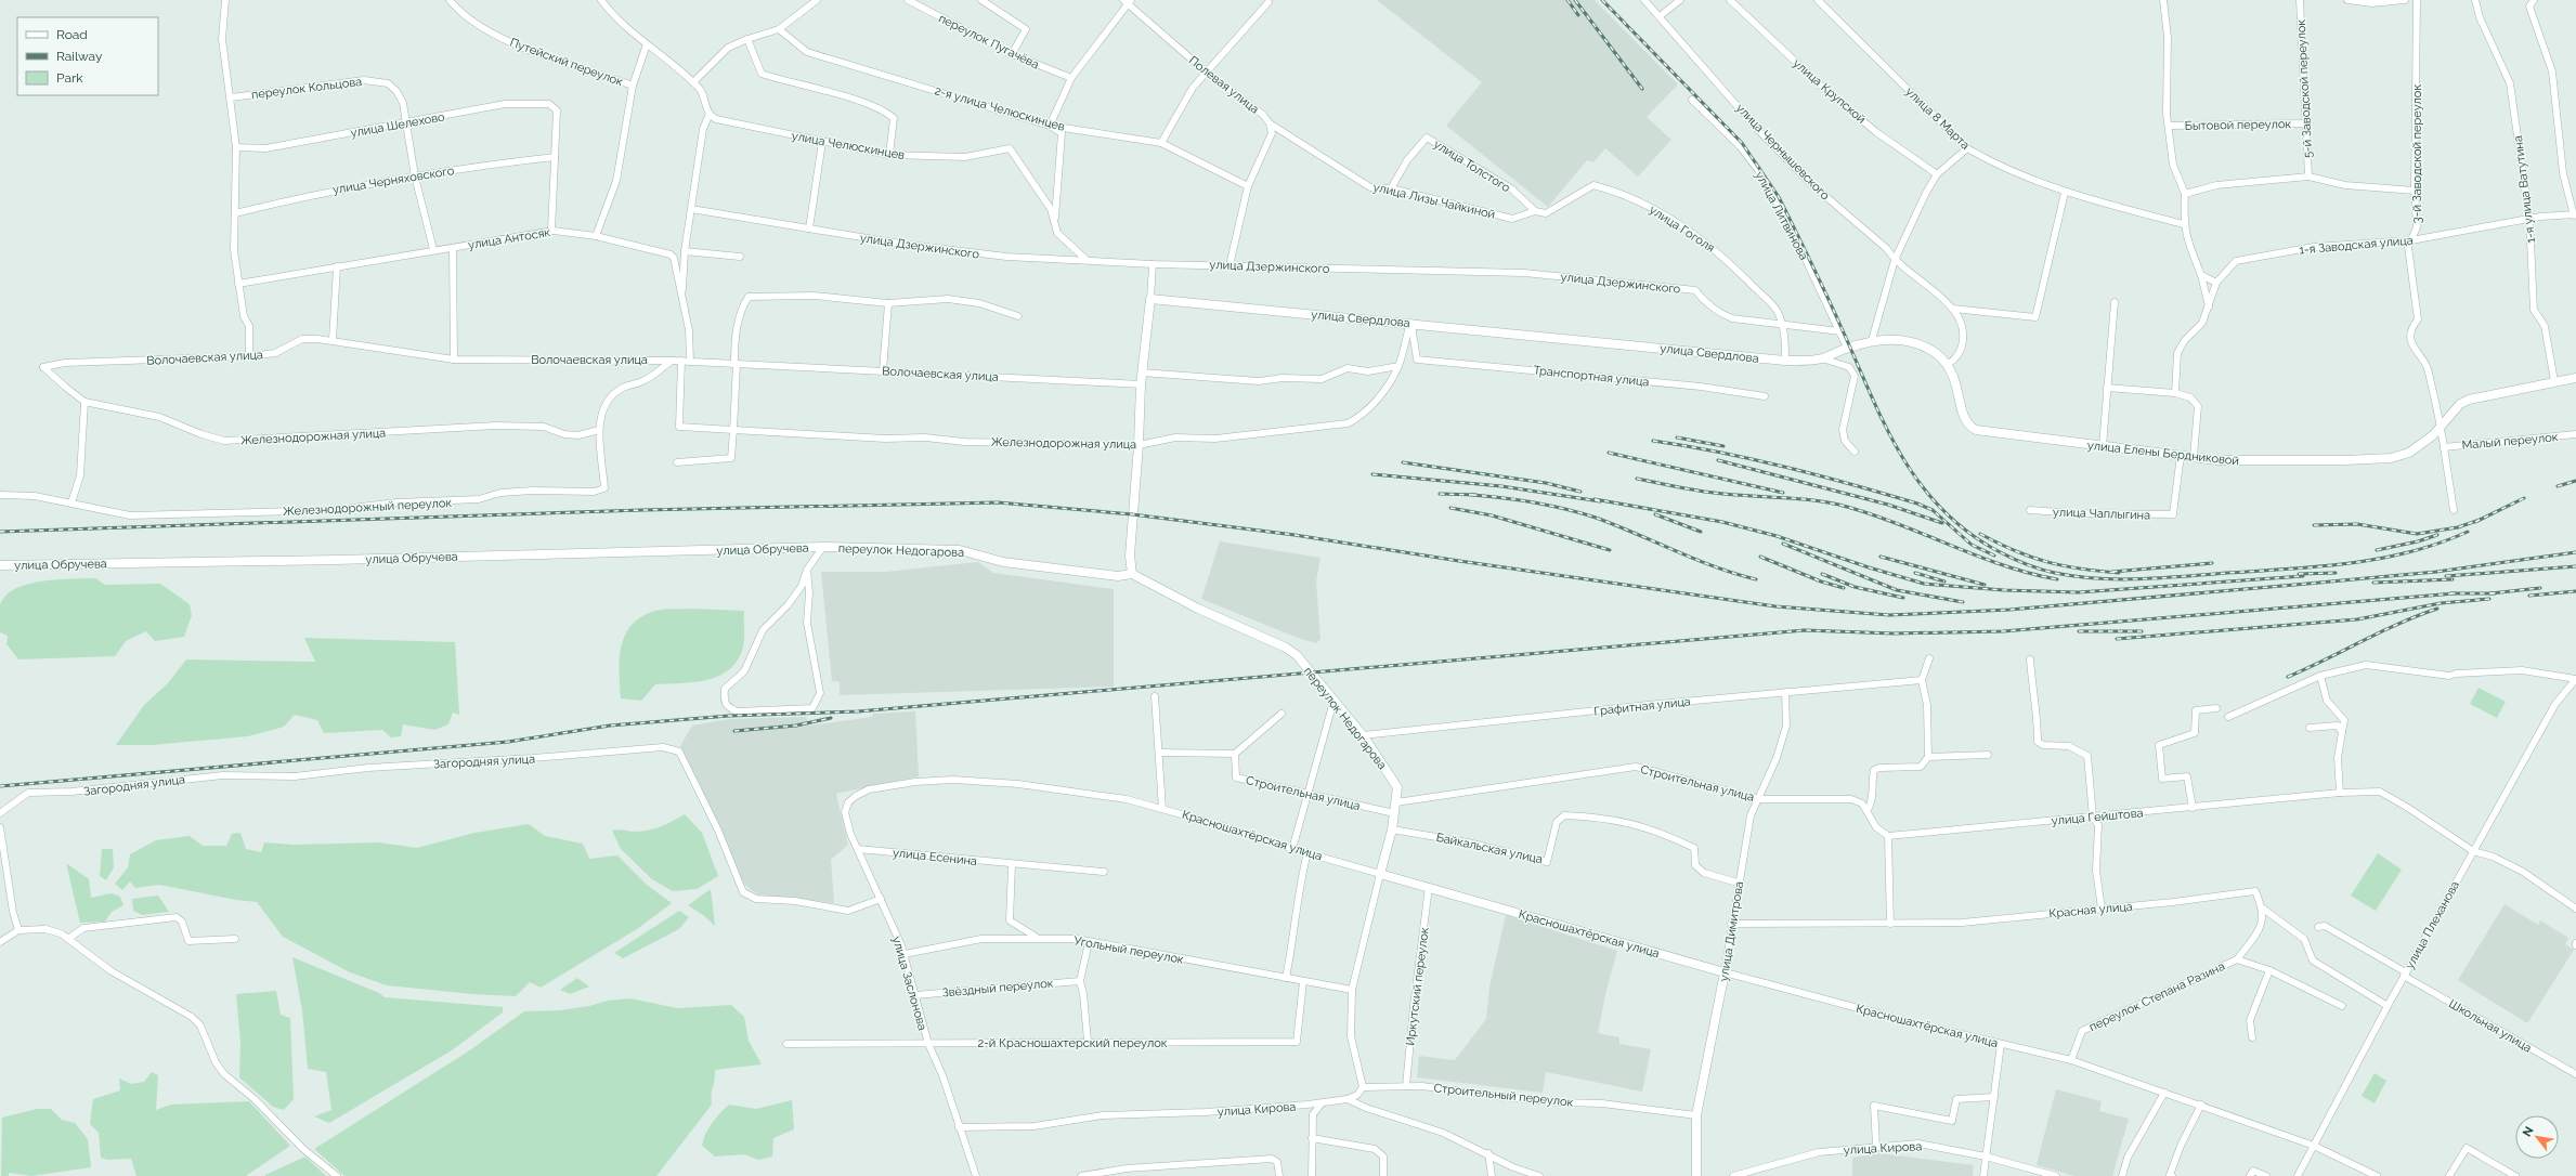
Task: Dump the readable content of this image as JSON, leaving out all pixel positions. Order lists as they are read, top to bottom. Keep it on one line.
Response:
{"streets":{"street":["переулок Пугачёва","Путейский переулок","Полевая улица","переулок Кольцова","5-й Заводской переулок","улица Крупской","2-я улица Челюскинцев","улица 8 Марта","улица Шелехово","Бытовой переулок","улица Челюскинцев","улица Чернышевского","3-й Заводской переулок","улица Толстого","улица Черняховского","1-я улица Ватутина","улица Лизы Чайкиной","улица Литвинова","улица Гоголя","улица Антосяк","1-я Заводская улица","улица Дзержинского","улица Свердлова","Волочаевская улица","Транспортная улица","Железнодорожная улица","Малый переулок","улица Елены Бердниковой","Железнодорожный переулок","улица Чаплыгина","улица Обручева","переулок Недогарова","Графитная улица","Загородняя улица","Строительная улица","улица Гейштова","Красношахтёрская улица","Байкальская улица","улица Есенина","Красная улица","улица Плеханова","улица Димитрова","Угольный переулок","улица Заслонова","Иркутский переулок","Звёздный переулок","переулок Степана Разина","Школьная улица","2-й Красношахтерский переулок","Строительный переулок","улица Кирова"]},"crossings":[["Полевая улица","2-я улица Челюскинцев"],["Полевая улица","улица Лизы Чайкиной"],["Полевая улица","улица Дзержинского"],["переулок Кольцова","улица Шелехово"],["переулок Кольцова","улица Черняховского"],["переулок Кольцова","улица Антосяк"],["5-й Заводской переулок","Бытовой переулок"],["улица Шелехово","улица Черняховского"],["улица Челюскинцев","улица Дзержинского"],["улица Чернышевского","улица Елены Бердниковой"],["3-й Заводской переулок","1-я Заводская улица"],["3-й Заводской переулок","Малый переулок"],["3-й Заводской переулок","улица Елены Бердниковой"],["улица Толстого","улица Лизы Чайкиной"],["улица Толстого","улица Гоголя"],["1-я улица Ватутина","1-я Заводская улица"],["1-я улица Ватутина","улица Елены Бердниковой"],["улица Лизы Чайкиной","улица Гоголя"],["улица Литвинова","улица Дзержинского"],["улица Гоголя","улица Дзержинского"],["улица Гоголя","улица Свердлова"],["улица Антосяк","Волочаевская улица"],["улица Свердлова","Транспортная улица"],["улица Свердлова","Железнодорожная улица"],["Волочаевская улица","Железнодорожная улица"],["Транспортная улица","Железнодорожная улица"],["Железнодорожная улица","Железнодорожный переулок"],["улица Елены Бердниковой","улица Чаплыгина"],["улица Обручева","переулок Недогарова"],["переулок Недогарова","Графитная улица"],["переулок Недогарова","Строительная улица"],["переулок Недогарова","Красношахтёрская улица"],["переулок Недогарова","Байкальская улица"],["переулок Недогарова","Угольный переулок"],["переулок Недогарова","Строительный переулок"],["Графитная улица","улица Димитрова"],["Загородняя улица","улица Заслонова"],["Строительная улица","улица Димитрова"],["улица Гейштова","улица Плеханова"],["Красношахтёрская улица","улица Плеханова"],["Красношахтёрская улица","улица Димитрова"],["Красношахтёрская улица","улица Заслонова"],["Красношахтёрская улица","Иркутский переулок"],["Красношахтёрская улица","переулок Степана Разина"],["Байкальская улица","улица Димитрова"],["улица Есенина","улица Заслонова"],["Красная улица","улица Димитрова"],["улица Плеханова","Школьная улица"],["улица Димитрова","Строительный переулок"],["Угольный переулок","улица Заслонова"],["Угольный переулок","2-й Красношахтерский переулок"],["улица Заслонова","Звёздный переулок"],["улица Заслонова","2-й Красношахтерский переулок"],["улица Заслонова","улица Кирова"],["Иркутский переулок","Строительный переулок"]],"legend":["Road","Railway","Park"],"north":"top left"}
